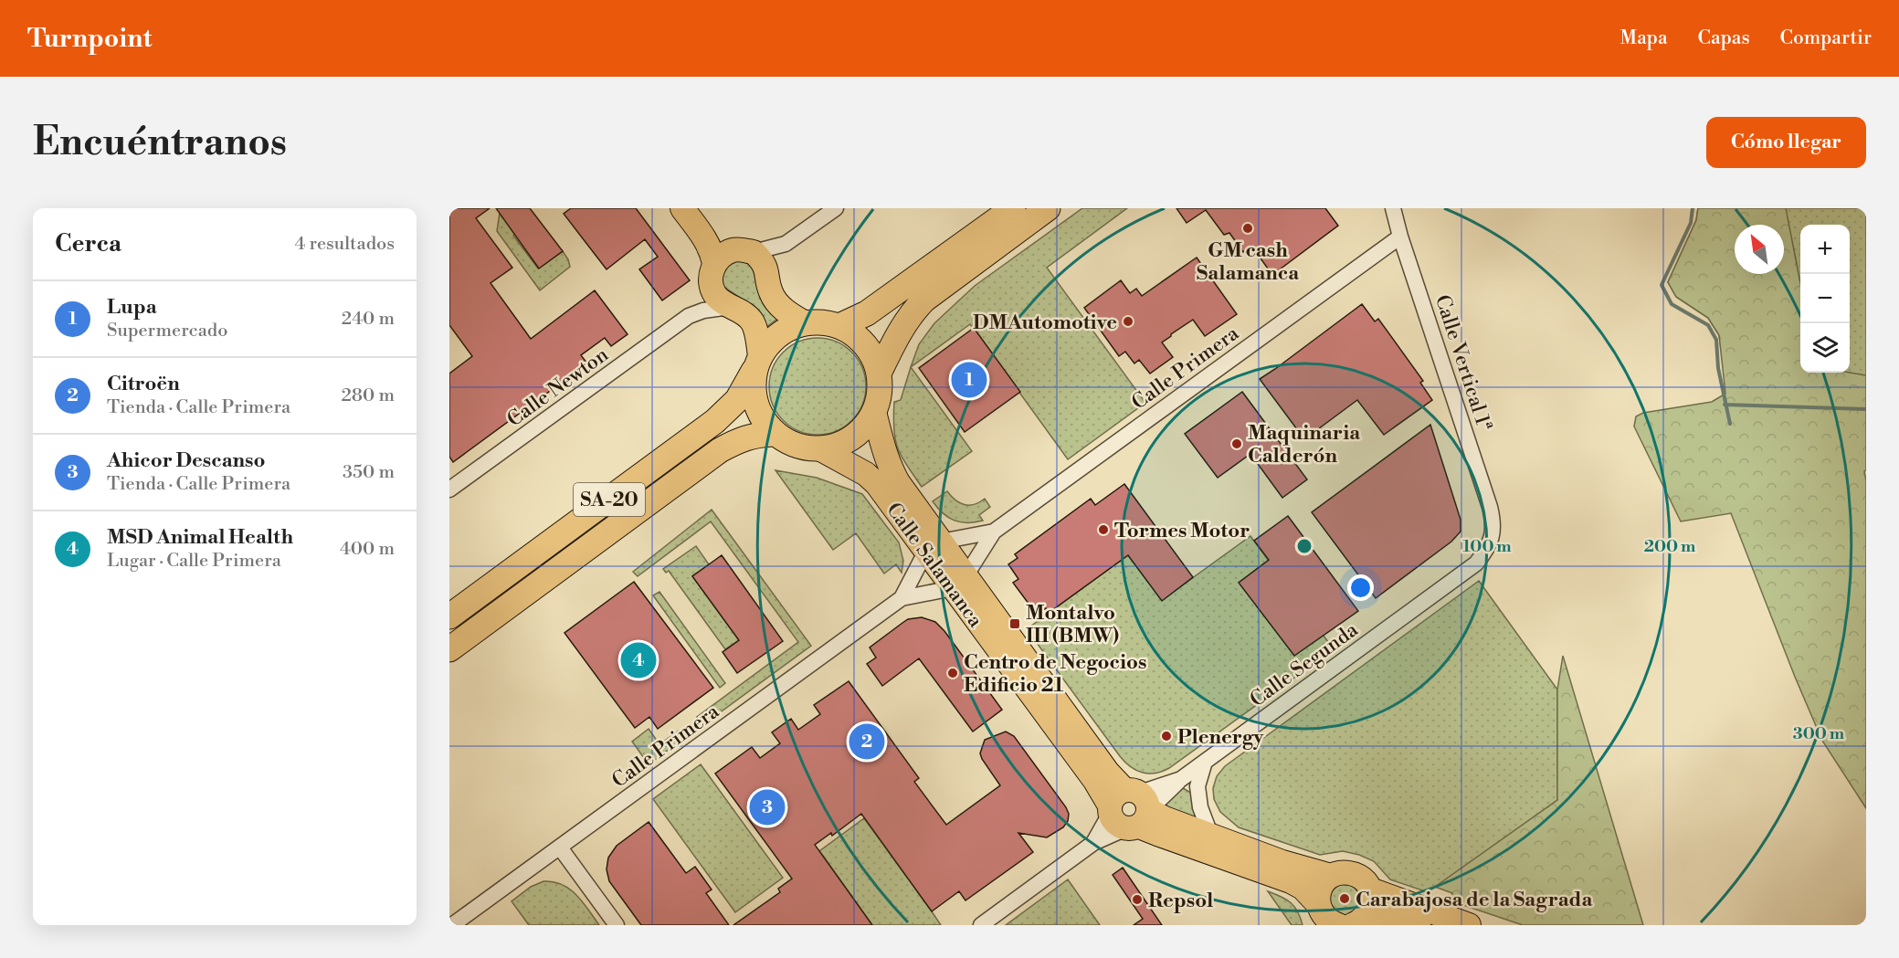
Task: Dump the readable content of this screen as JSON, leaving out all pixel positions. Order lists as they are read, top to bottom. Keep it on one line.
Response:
{"streets":{"highway":["SA-20"],"main road":["Calle Salamanca"],"street":["Calle Vertical 1ª","Calle Primera","Calle Newton","Calle Segunda"]},"crossings":[["Calle Vertical 1ª","Calle Primera"],["Calle Vertical 1ª","Calle Segunda"],["Calle Primera","Calle Salamanca"],["SA-20","Calle Salamanca"],["Calle Salamanca","Calle Segunda"]],"places":{"other":["GM cash Salamanca","DMAutomotive","Maquinaria Calderón","Tormes Motor","Centro de Negocios Edificio 21","Plenergy","Carabajosa de la Sagrada","Repsol"],"transit":["Montalvo III (BMW)"]},"north":"top left","page":{"header":"Turnpoint","nav":["Mapa","Capas","Compartir"],"buttons":"Cómo llegar","title":"Encuéntranos","heading":["Cerca","4 resultados"],"map_buttons":["+","−"],"list":[{"mark":"1","name":"Lupa","note":"Supermercado","value":"240 m"},{"mark":"2","name":"Citroën","note":"Tienda · Calle Primera","value":"280 m"},{"mark":"3","name":"Ahicor Descanso","note":"Tienda · Calle Primera","value":"350 m"},{"mark":"4","name":"MSD Animal Health","note":"Lugar · Calle Primera","value":"400 m"}],"pins":["1","4","2","3"]},"rings":["100 m","200 m","300 m"]}
